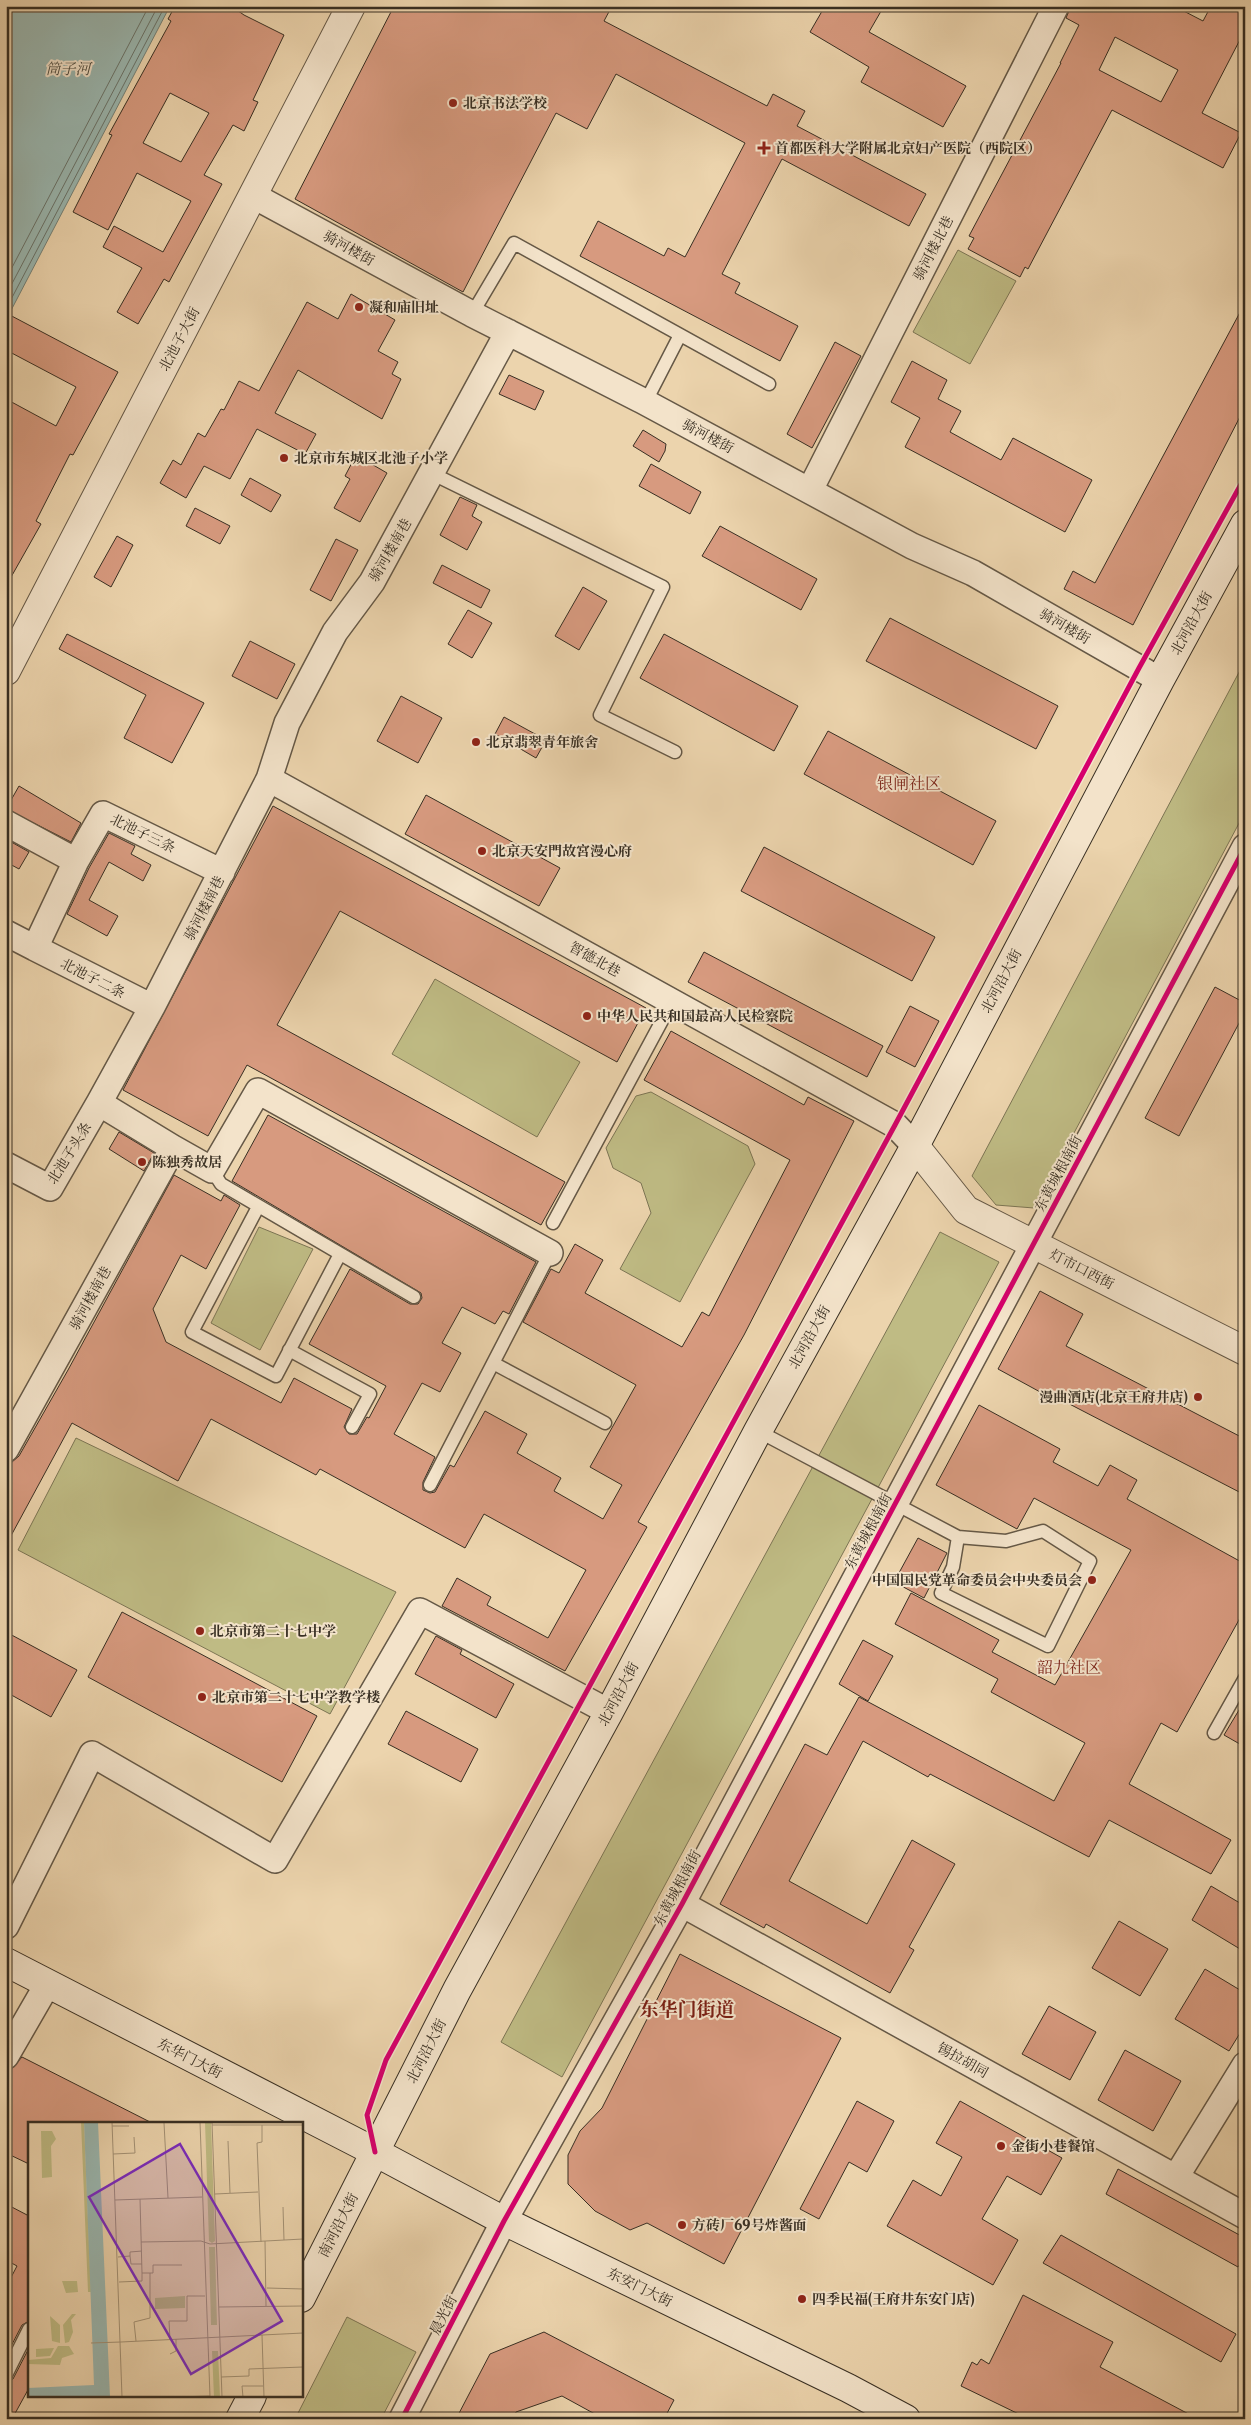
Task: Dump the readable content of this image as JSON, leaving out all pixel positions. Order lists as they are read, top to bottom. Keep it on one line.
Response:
{"streets":{"main road":["北池子大街","北河沿大街","灯市口西街","东华门大街","南河沿大街","东安门大街"],"street":["骑河楼街","骑河楼北巷","骑河楼南巷","北池子三条","智德北巷","北池子二条","北池子头条","东黄城根南街","锡拉胡同","晨光街"]},"crossings":[["骑河楼街","骑河楼北巷"],["骑河楼街","北池子大街"],["骑河楼街","骑河楼南巷"],["骑河楼街","北河沿大街"],["骑河楼南巷","北池子三条"],["骑河楼南巷","智德北巷"],["骑河楼南巷","北池子二条"],["骑河楼南巷","北池子头条"],["北河沿大街","智德北巷"],["北河沿大街","灯市口西街"],["北河沿大街","东华门大街"],["北河沿大街","南河沿大街"],["北河沿大街","东安门大街"],["智德北巷","灯市口西街"],["东黄城根南街","灯市口西街"],["东黄城根南街","锡拉胡同"],["东黄城根南街","东安门大街"],["东黄城根南街","晨光街"],["东华门大街","南河沿大街"],["东华门大街","东安门大街"],["南河沿大街","东安门大街"],["东安门大街","晨光街"]],"districts":["银闸社区","韶九社区","东华门街道"],"water":["筒子河"],"places":{"other":["北京书法学校","凝和庙旧址","北京市东城区北池子小学","北京翡翠青年旅舍","北京天安門故宮漫心府","中华人民共和国最高人民检察院","陈独秀故居","漫曲酒店(北京王府井店)","中国国民党革命委员会中央委员会","北京市第二十七中学","北京市第二十七中学教学楼","金街小巷餐馆","方砖厂69号炸酱面","四季民福(王府井东安门店)"],"health":["首都医科大学附属北京妇产医院（西院区）"]}}
